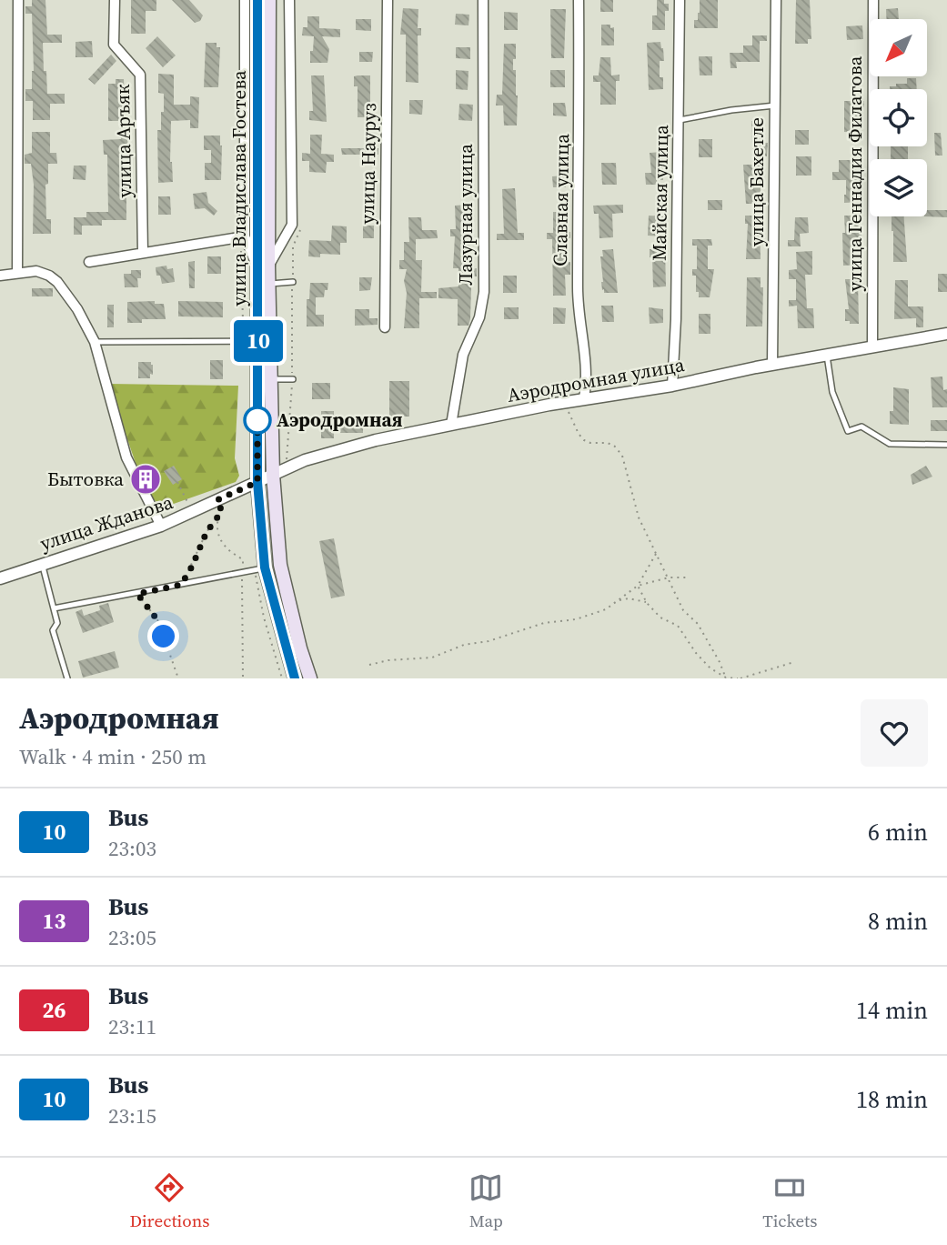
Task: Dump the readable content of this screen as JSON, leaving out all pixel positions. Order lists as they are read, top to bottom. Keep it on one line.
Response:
{"streets":{"main road":["улица Владислава Гостева"],"street":["улица Аръяк","улица Науруз","улица Геннадия Филатова","улица Бахетле","Майская улица","Славная улица","Лазурная улица","Аэродромная улица","улица Жданова"]},"crossings":[["улица Геннадия Филатова","Аэродромная улица"],["улица Бахетле","Аэродромная улица"],["улица Владислава Гостева","Аэродромная улица"],["улица Владислава Гостева","улица Жданова"],["Майская улица","Аэродромная улица"],["Славная улица","Аэродромная улица"],["Лазурная улица","Аэродромная улица"],["Аэродромная улица","улица Жданова"]],"places":{"other":["Аэродромная"],"building":["Бытовка"]},"lines":["bus line 10"],"north":"bottom left","page":{"on_map":"10","heading":["Аэродромная","Walk · 4 min · 250 m"],"list":[{"mark":"10","name":"Bus","note":"23:03","value":"6 min"},{"mark":"13","name":"Bus","note":"23:05","value":"8 min"},{"mark":"26","name":"Bus","note":"23:11","value":"14 min"},{"mark":"10","name":"Bus","note":"23:15","value":"18 min"}],"tabs":["Directions","Map","Tickets"]}}
